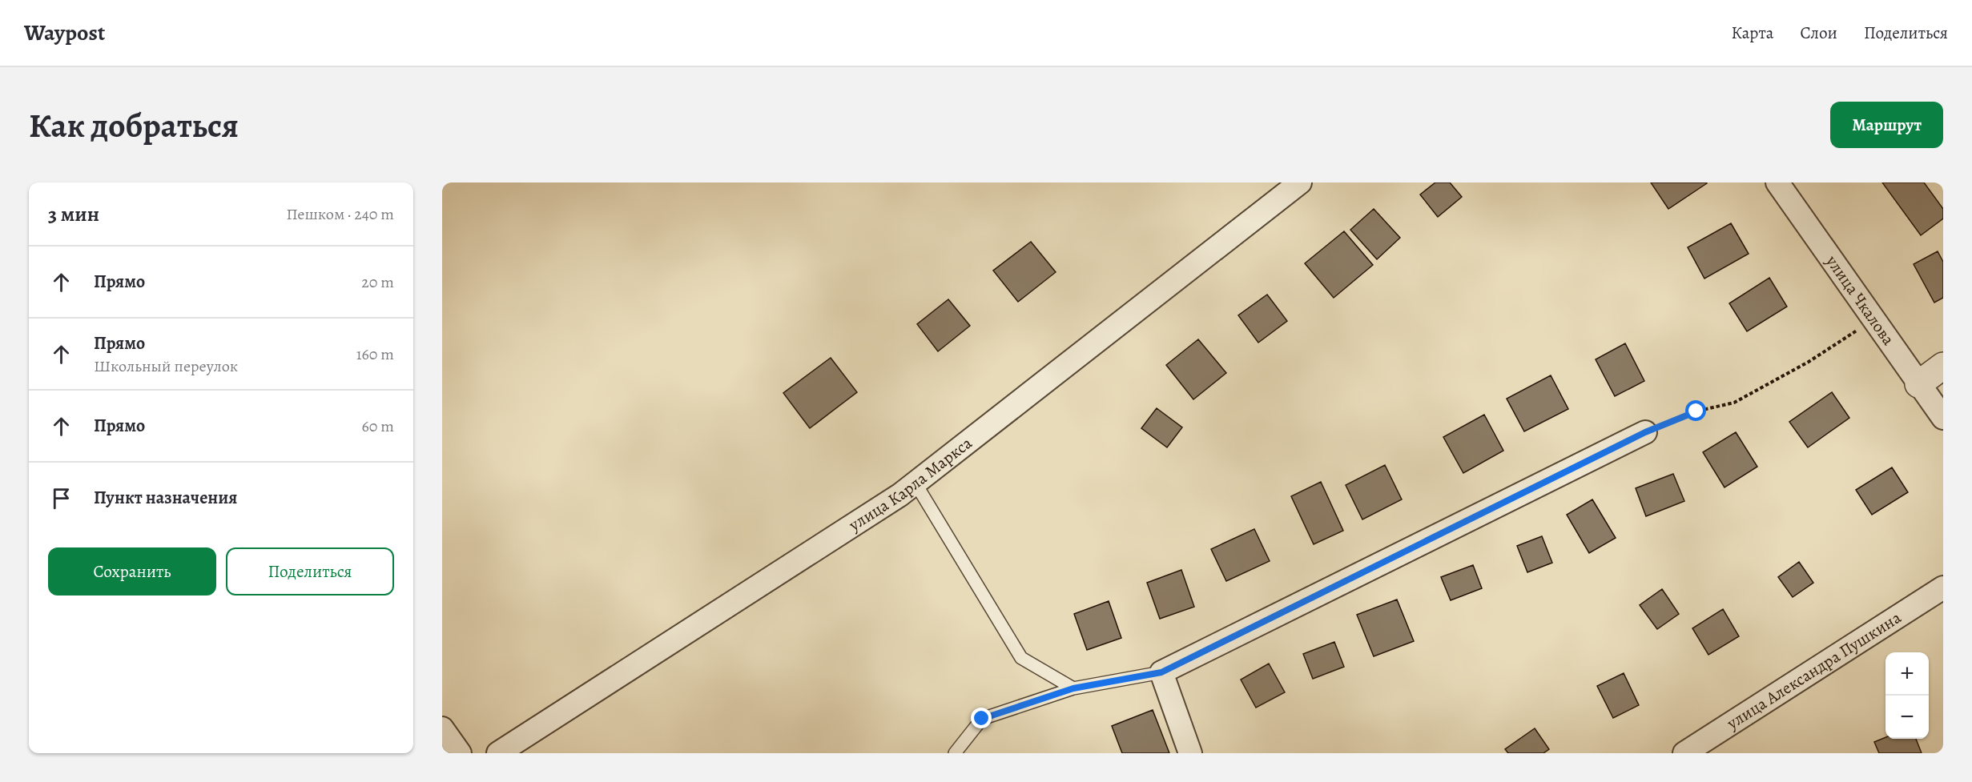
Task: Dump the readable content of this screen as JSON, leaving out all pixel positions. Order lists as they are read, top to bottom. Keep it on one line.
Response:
{"streets":{"street":["улица Чкалова","улица Карла Маркса","улица Александра Пушкина"]},"page":{"header":"Waypost","nav":["Карта","Слои","Поделиться"],"buttons":["Маршрут",["Сохранить","Поделиться"]],"title":"Как добраться","heading":["3 мин","Пешком · 240 m"],"list":[["Прямо","20 m"],["Прямо","Школьный переулок","160 m"],["Прямо","60 m"],"Пункт назначения"],"map_buttons":["+","−"]}}
